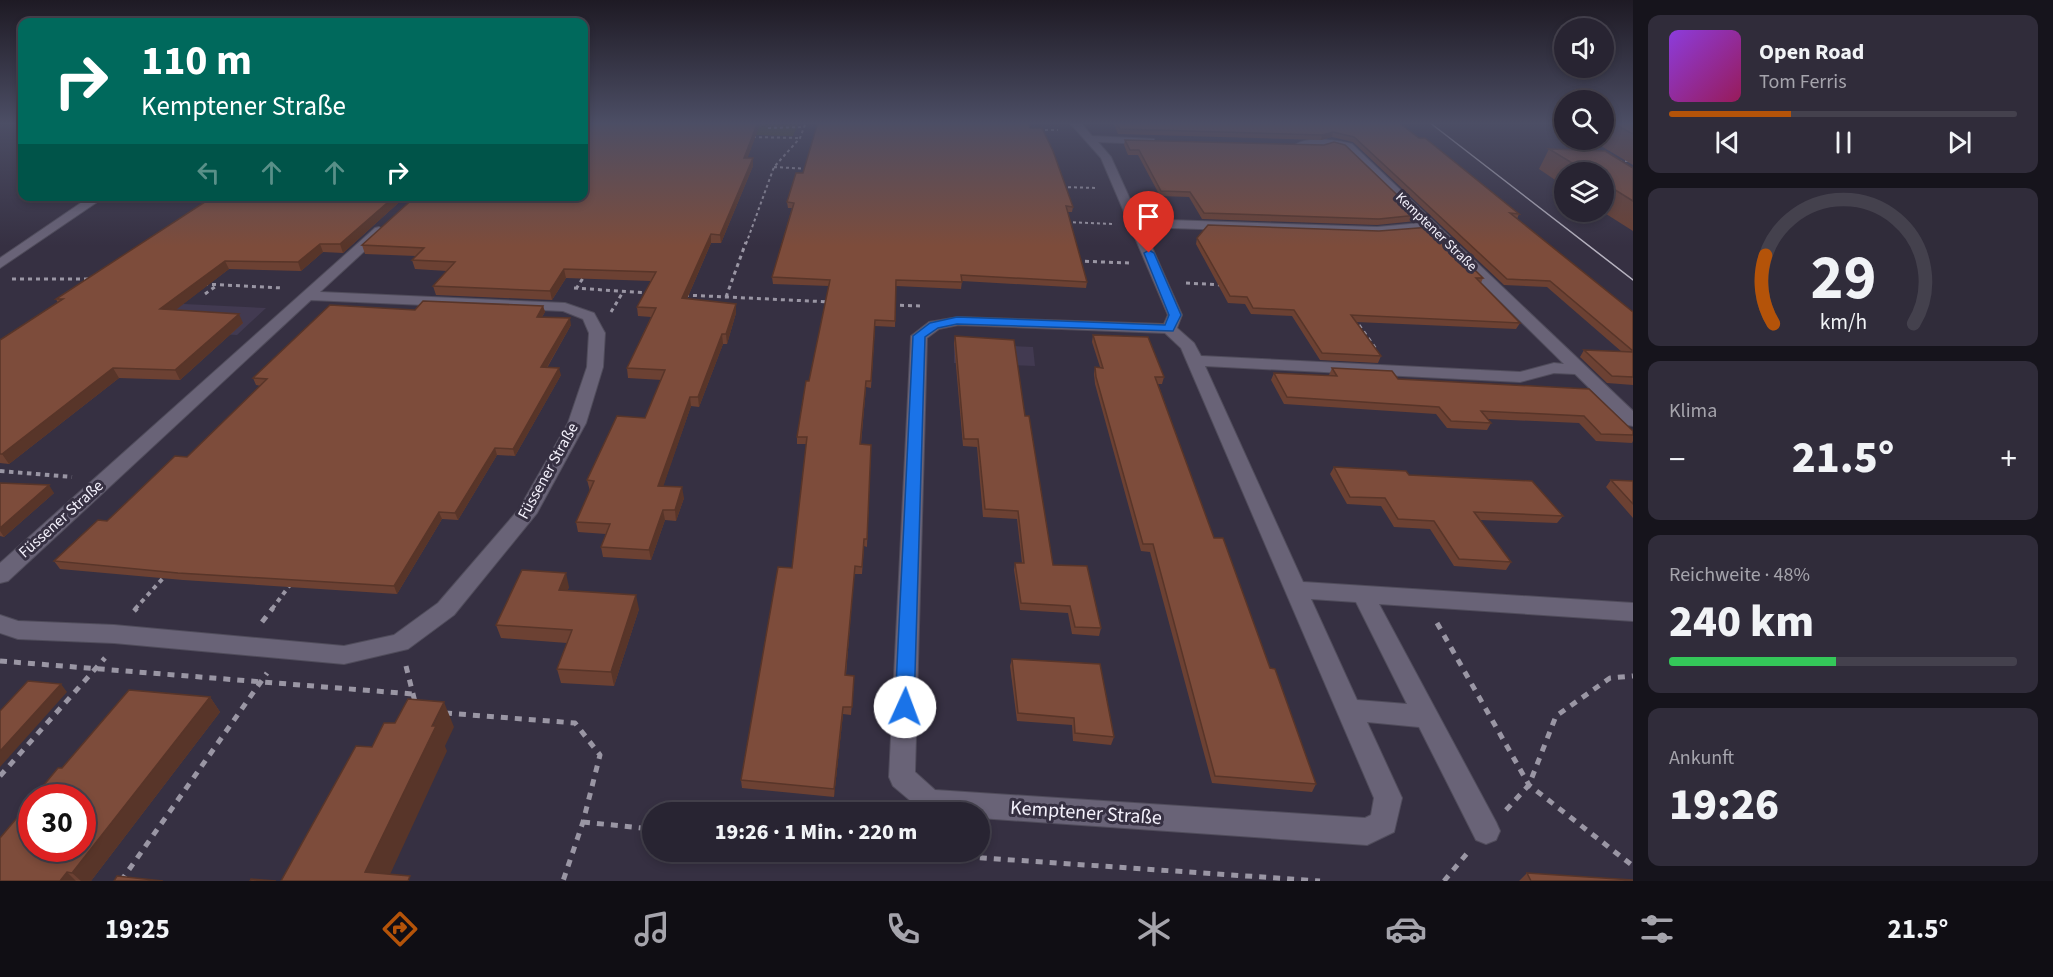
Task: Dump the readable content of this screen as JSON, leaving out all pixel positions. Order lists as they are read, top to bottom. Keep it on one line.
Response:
{"streets":{"street":["Kemptener Straße","Füssener Straße"]},"page":{"turn":["110 m","Kemptener Straße"],"song":["Open Road","Tom Ferris"],"tile":["Klima",["Reichweite · 48%","240 km"],["Ankunft","19:26"]],"heat":["−","21.5°","+"],"limit":"30","trip":"19:26 · 1 Min. · 220 m","tabs":["19:25","21.5°"],"gauge":["29","km/h"]}}
